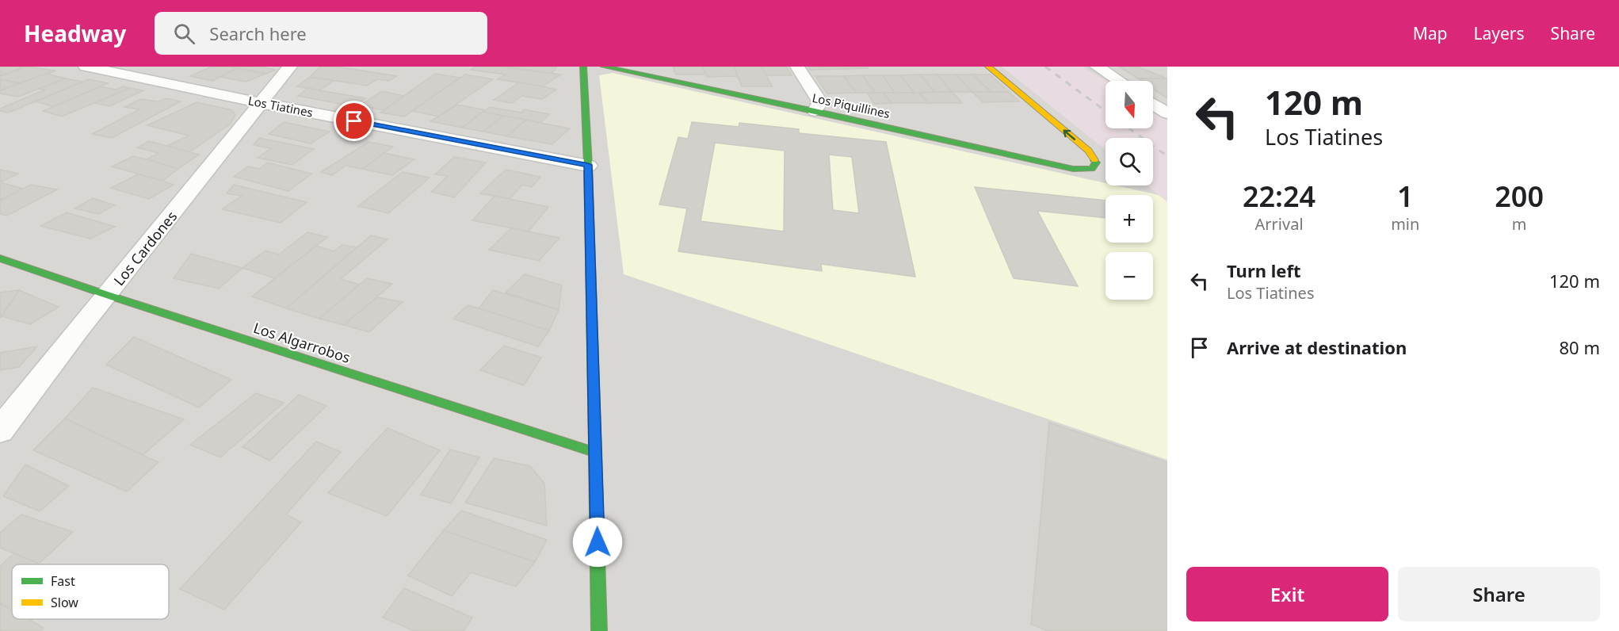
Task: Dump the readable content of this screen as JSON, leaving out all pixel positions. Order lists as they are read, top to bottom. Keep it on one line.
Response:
{"streets":{"street":["Los Piquillines","Los Tiatines","Los Cardones","Los Algarrobos"]},"crossings":[["Los Tiatines","Los Cardones"],["Los Cardones","Los Algarrobos"]],"legend":["Fast","Slow"],"north":"bottom","page":{"header":"Headway","search":"Search here","nav":["Map","Layers","Share"],"turn":["120 m","Los Tiatines"],"map_buttons":["+","−"],"eta":["22:24","Arrival","1","min","200","m"],"list":[{"name":"Turn left","note":"Los Tiatines","value":"120 m"},{"name":"Arrive at destination","value":"80 m"}],"buttons":["Exit","Share"]}}
